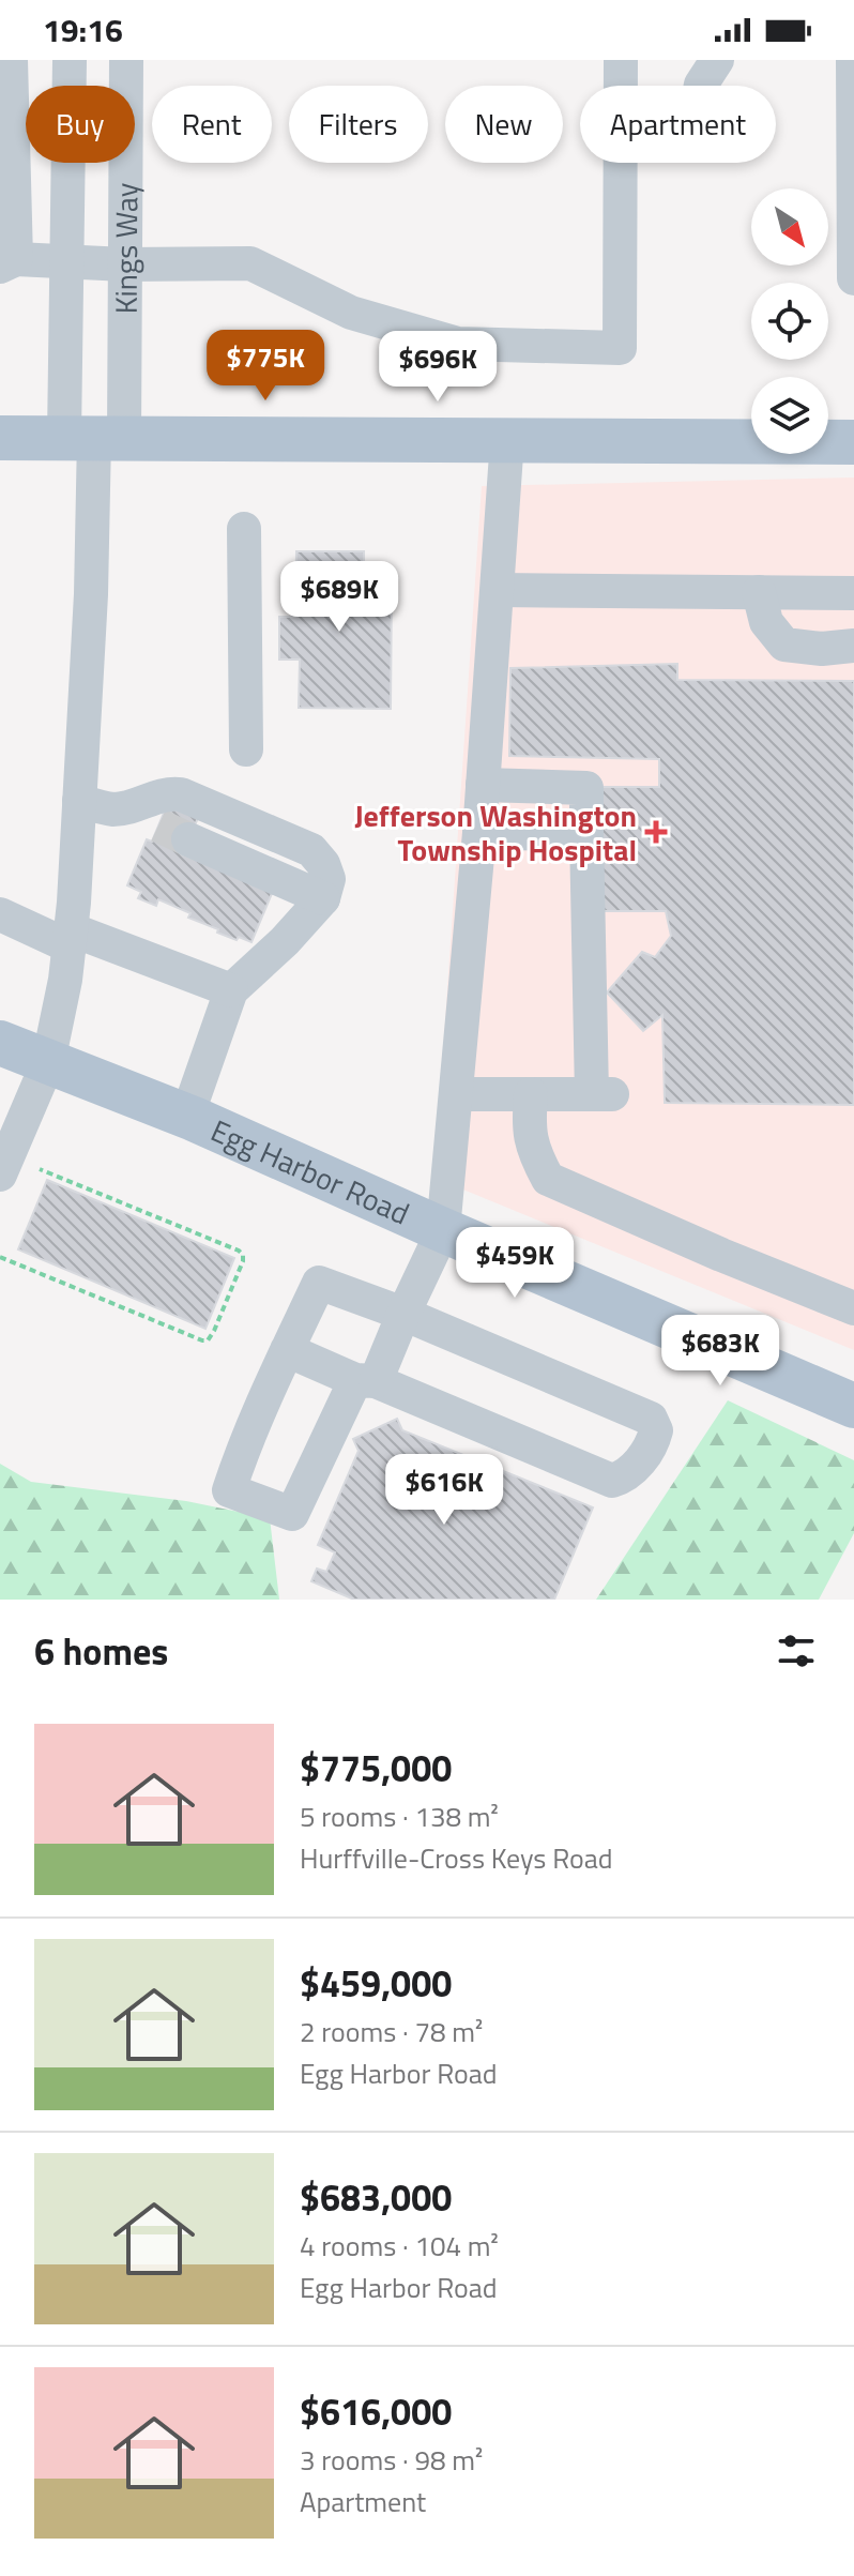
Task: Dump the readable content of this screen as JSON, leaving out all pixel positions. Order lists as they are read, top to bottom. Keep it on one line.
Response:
{"streets":{"main road":["Egg Harbor Road"],"street":["Kings Way"]},"places":{"health":["Jefferson Washington Township Hospital"]},"north":"bottom right","page":{"status":"19:16","chip":["Buy","Rent","Filters","New","Apartment"],"price":["$775K","$696K","$689K","$459K","$683K","$616K"],"heading":"6 homes","list":[{"name":"$775,000","note":"5 rooms · 138 m² · Hurffville-Cross Keys Road"},{"name":"$459,000","note":"2 rooms · 78 m² · Egg Harbor Road"},{"name":"$683,000","note":"4 rooms · 104 m² · Egg Harbor Road"},{"name":"$616,000","note":"3 rooms · 98 m² · Apartment"}]}}
